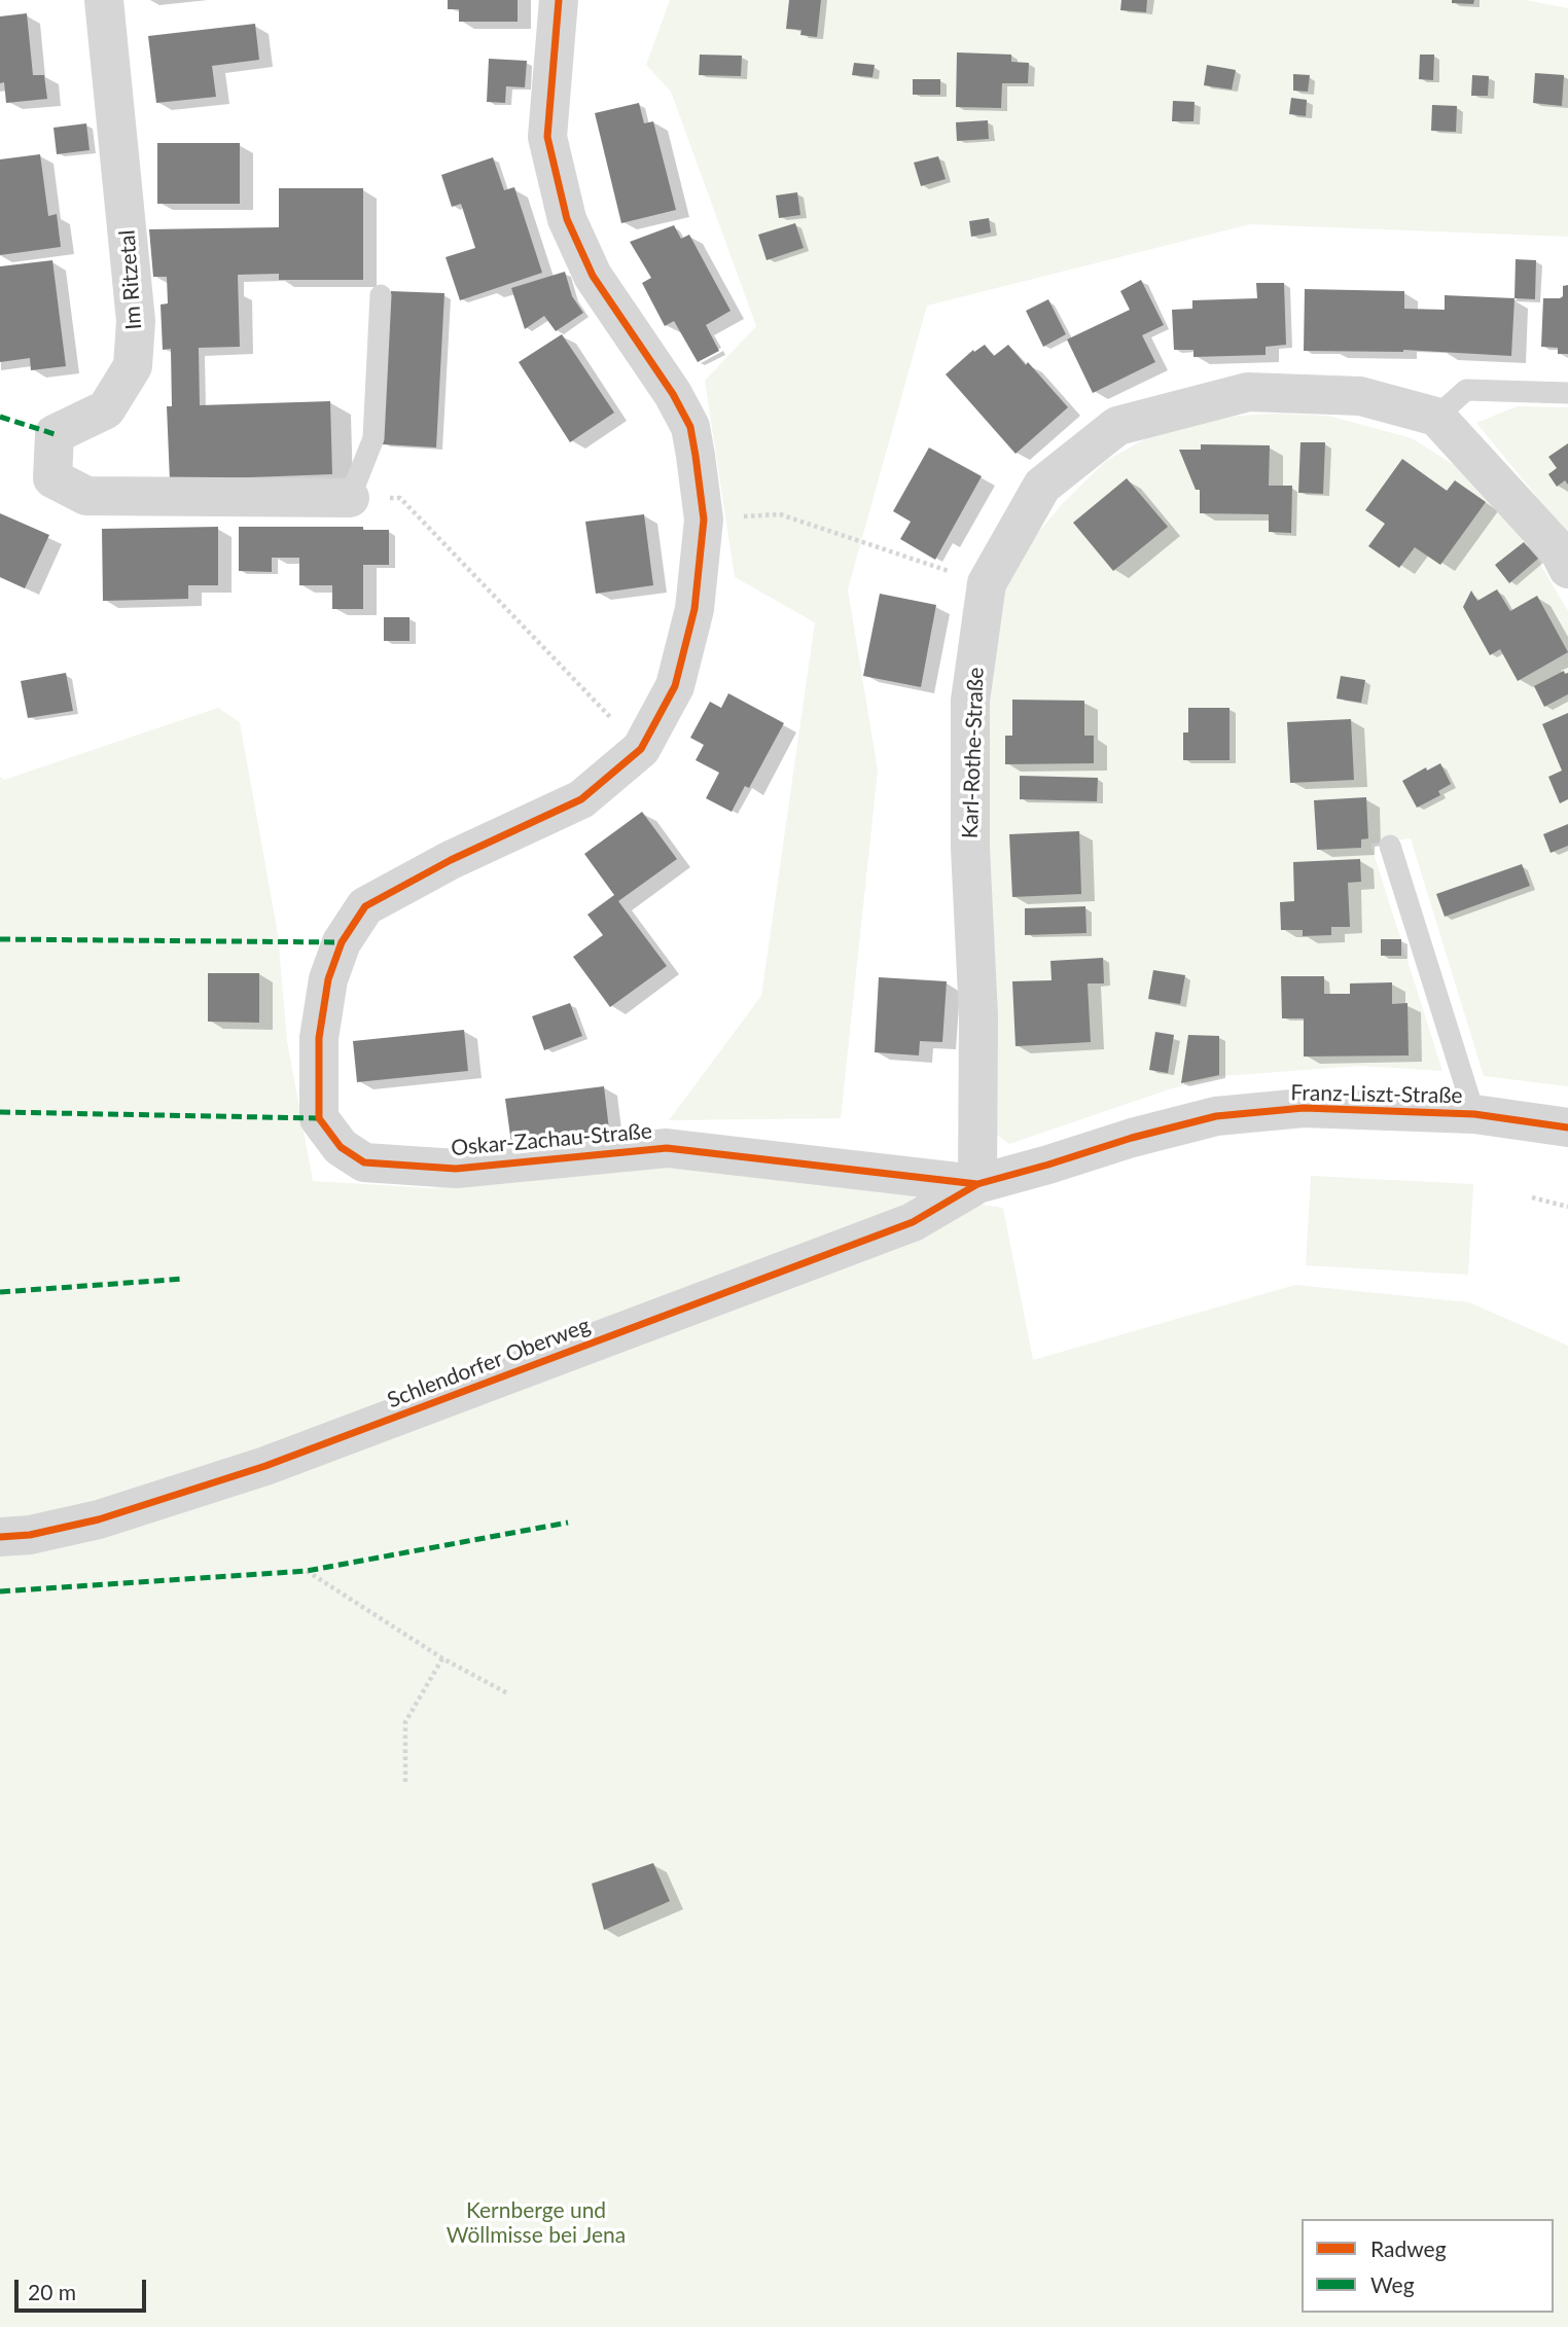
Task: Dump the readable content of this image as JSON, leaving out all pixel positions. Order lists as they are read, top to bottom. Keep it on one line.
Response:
{"streets":{"street":["Im Ritzetal","Karl-Rothe-Straße","Franz-Liszt-Straße","Oskar-Zachau-Straße","Schlendorfer Oberweg"]},"crossings":[["Karl-Rothe-Straße","Franz-Liszt-Straße"],["Karl-Rothe-Straße","Oskar-Zachau-Straße"],["Karl-Rothe-Straße","Schlendorfer Oberweg"],["Franz-Liszt-Straße","Oskar-Zachau-Straße"],["Franz-Liszt-Straße","Schlendorfer Oberweg"],["Oskar-Zachau-Straße","Schlendorfer Oberweg"]],"parks":["Kernberge und Wöllmisse bei Jena"],"legend":["Radweg","Weg"],"scale_bar":"20 m"}
